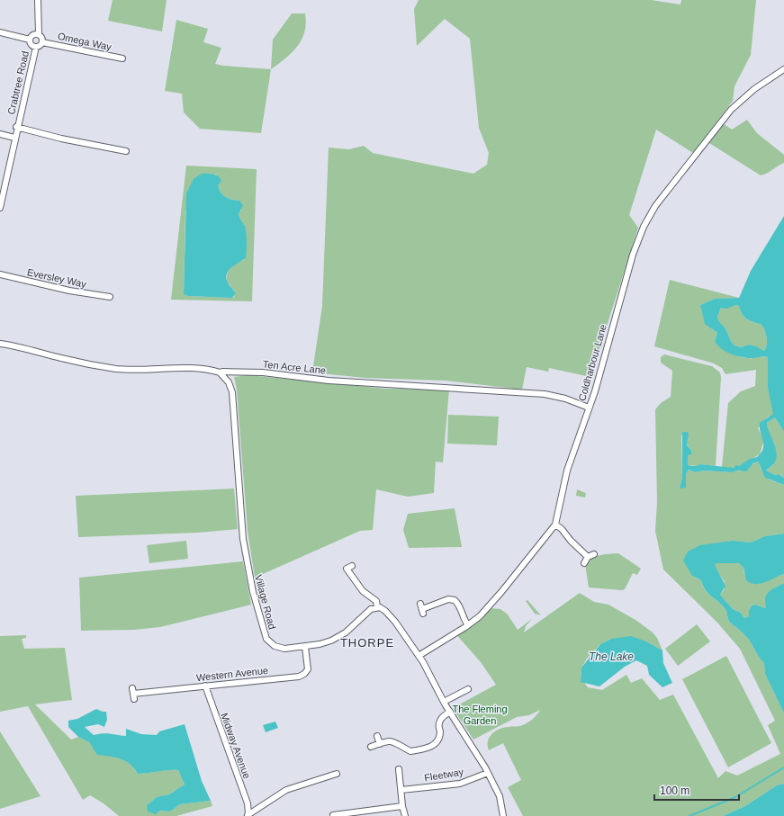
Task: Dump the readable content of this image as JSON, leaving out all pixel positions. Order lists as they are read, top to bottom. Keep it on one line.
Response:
{"streets":{"street":["Omega Way","Crabtree Road","Eversley Way","Coldharbour Lane","Ten Acre Lane","Village Road","Western Avenue","Midway Avenue","Fleetway"]},"crossings":[["Omega Way","Crabtree Road"],["Coldharbour Lane","Ten Acre Lane"],["Ten Acre Lane","Village Road"],["Village Road","Western Avenue"],["Western Avenue","Midway Avenue"]],"districts":["THORPE"],"water":["The Lake"],"parks":["The Fleming Garden"],"scale_bar":"100 m"}
